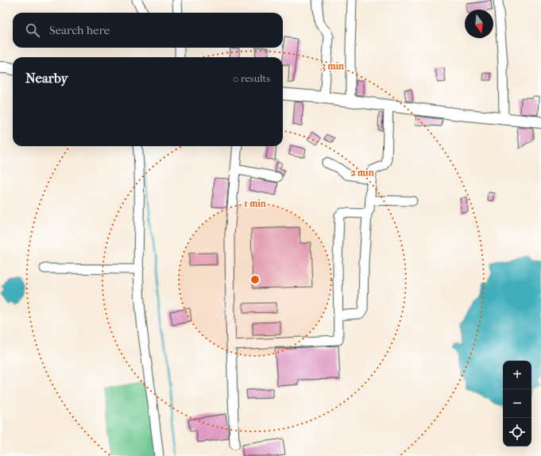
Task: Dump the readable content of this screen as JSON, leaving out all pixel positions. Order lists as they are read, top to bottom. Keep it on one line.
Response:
{"north":"bottom","page":{"search":"Search here","heading":["Nearby","0 results"],"map_buttons":["+","−"]},"rings":["3 min","2 min","1 min"]}
